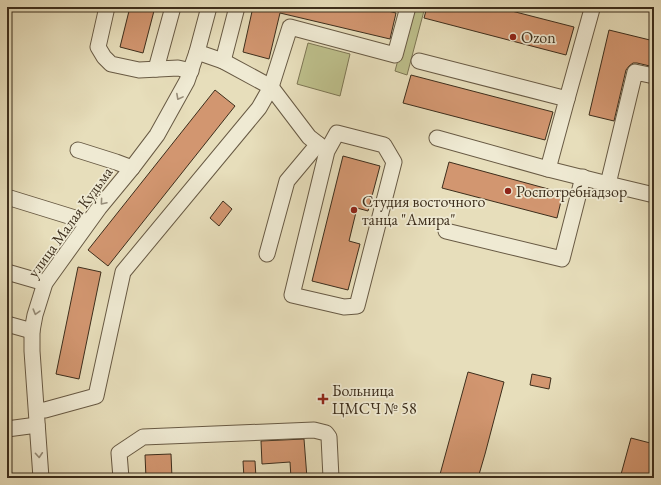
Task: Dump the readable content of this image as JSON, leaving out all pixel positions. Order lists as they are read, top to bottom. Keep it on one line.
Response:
{"streets":{"street":["улица Малая Кудьма"]},"places":{"other":["Ozon","Роспотребнадзор","Студия восточного танца \"Амира\""],"health":["Больница ЦМСЧ № 58"]}}
